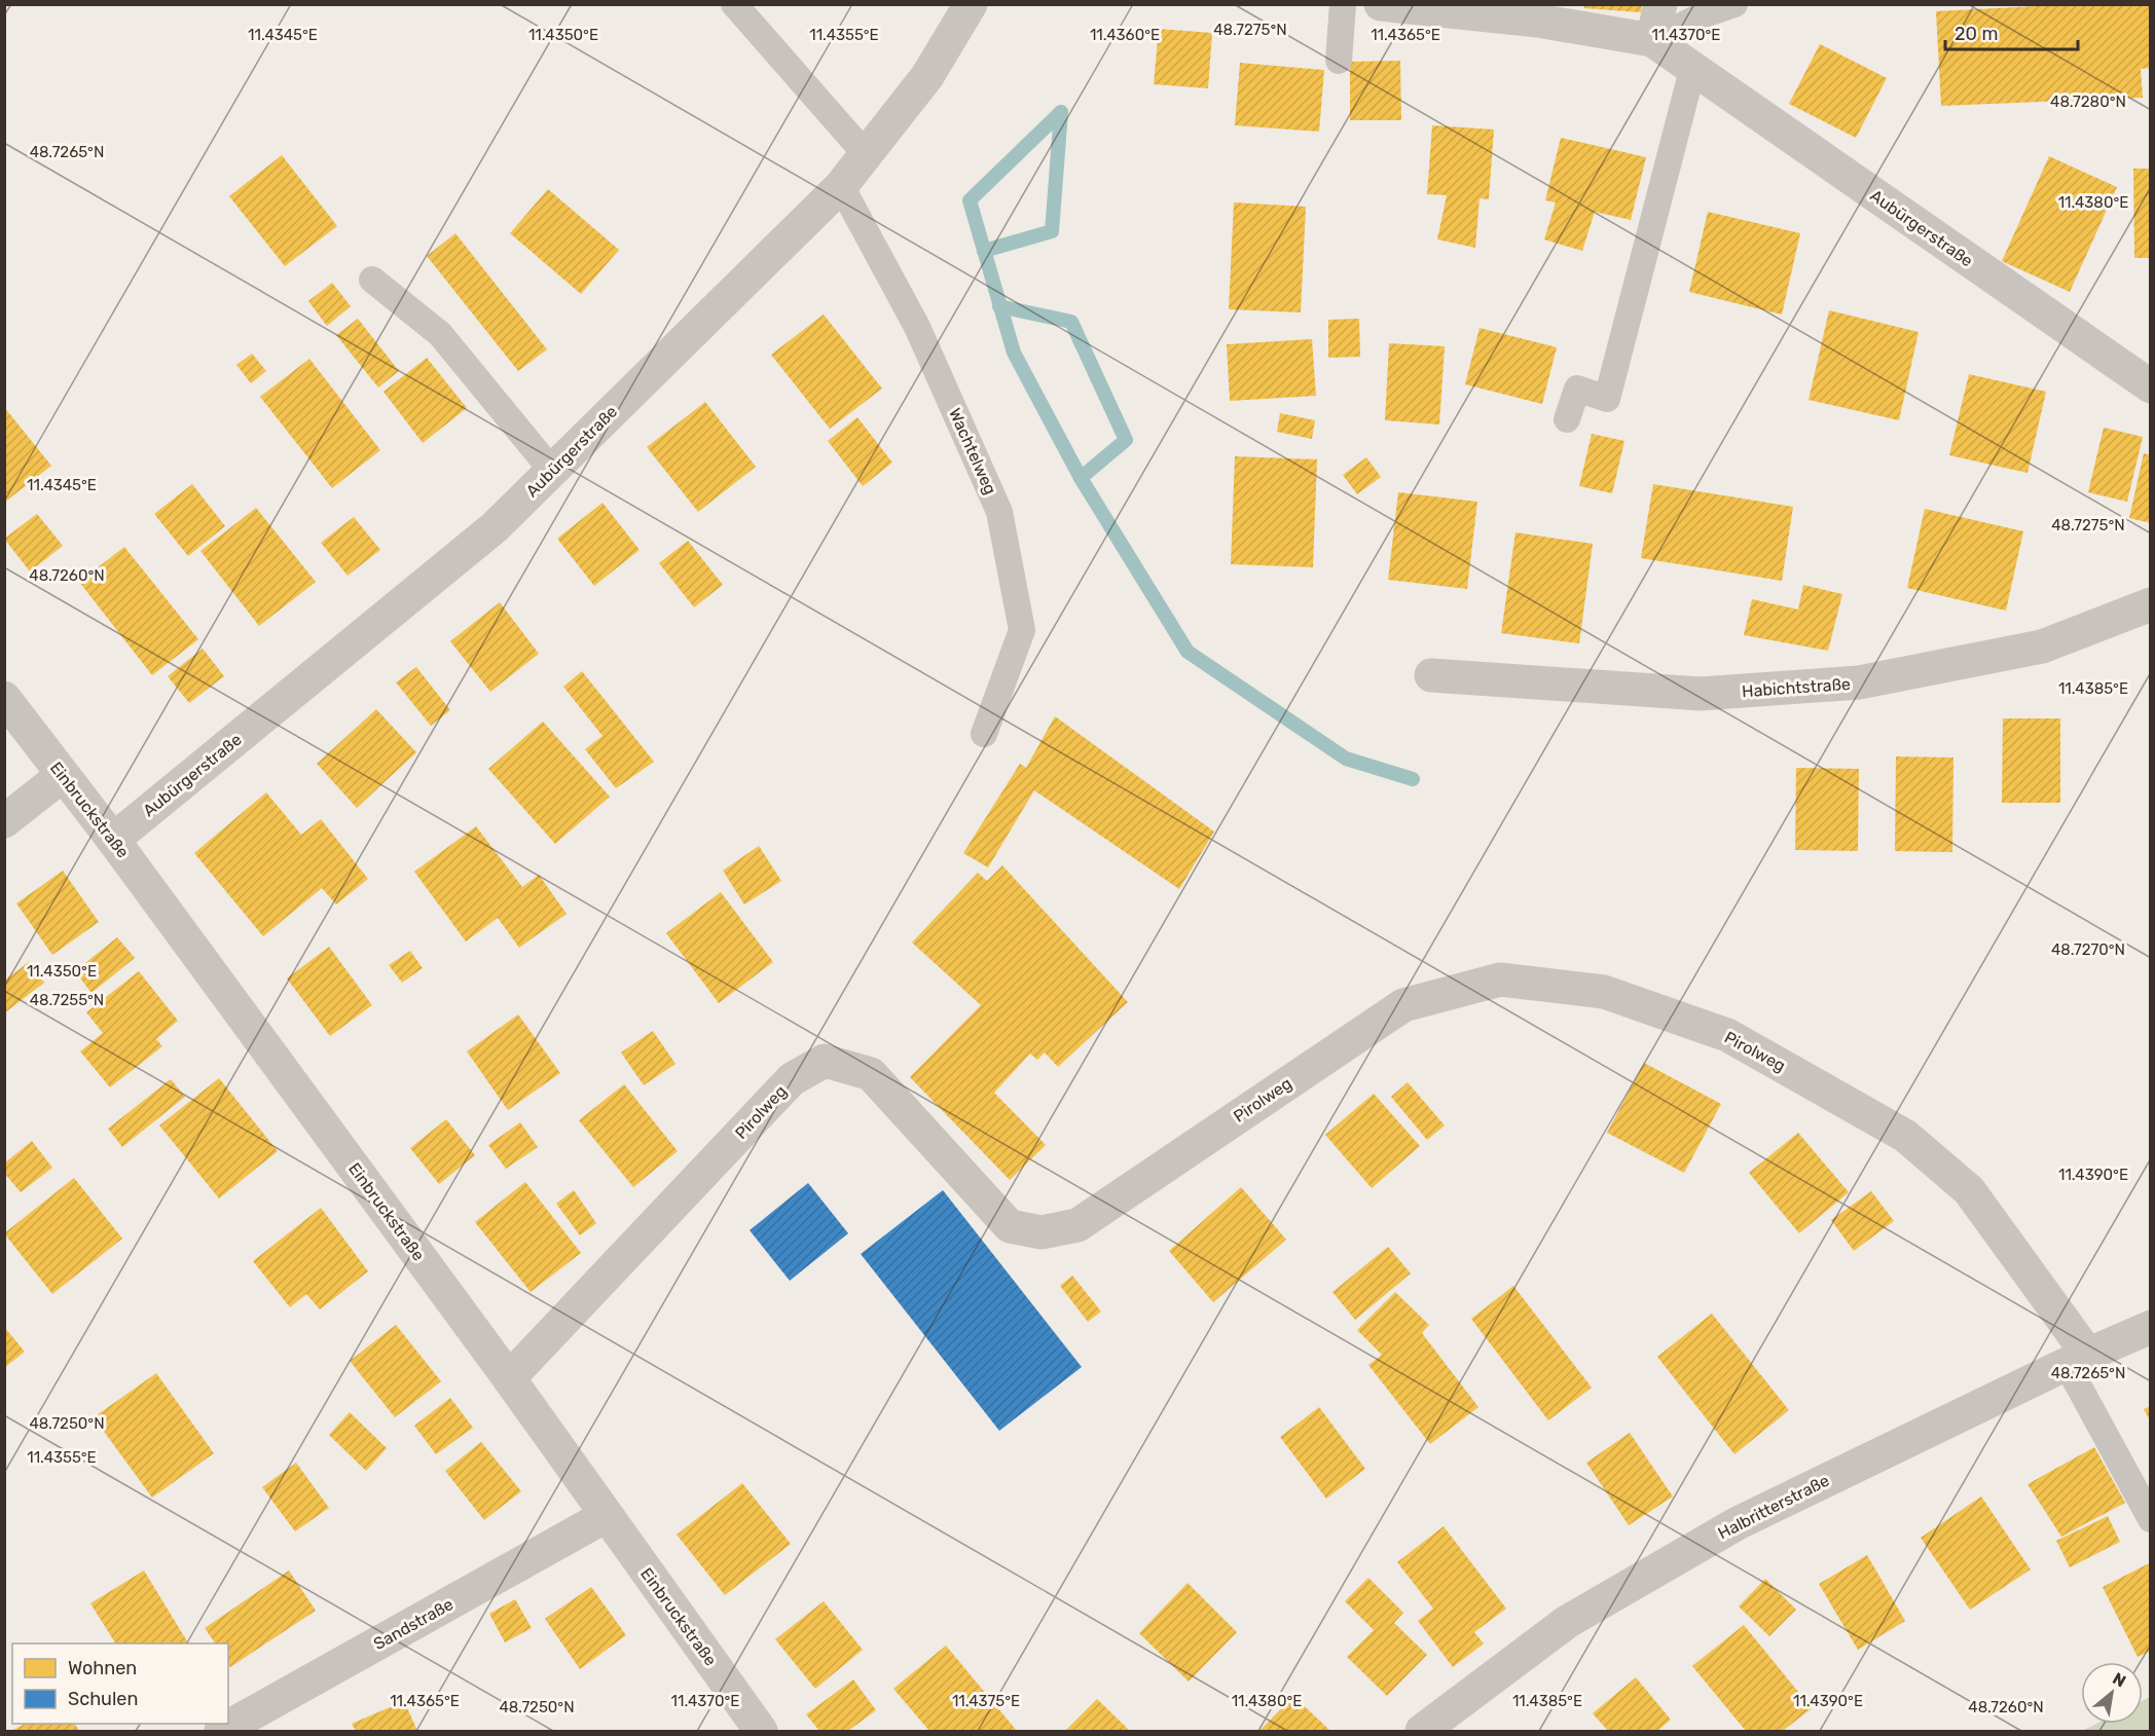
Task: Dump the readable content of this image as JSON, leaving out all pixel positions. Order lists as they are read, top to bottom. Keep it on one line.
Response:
{"streets":{"street":["Aubürgerstraße","Habichtstraße","Einbruckstraße","Pirolweg","Halbritterstraße","Sandstraße"],"lane":["Wachtelweg"]},"crossings":[["Aubürgerstraße","Wachtelweg"],["Aubürgerstraße","Einbruckstraße"],["Einbruckstraße","Pirolweg"],["Einbruckstraße","Sandstraße"],["Pirolweg","Halbritterstraße"]],"legend":["Wohnen","Schulen"],"scale_bar":"20 m","north":"top right","coordinates":["48.7275°N","11.4345°E","11.4355°E","11.4350°E","11.4360°E","11.4365°E","11.4370°E","48.7280°N","48.7265°N","11.4380°E","48.7260°N","11.4385°E","48.7270°N","48.7255°N","11.4390°E","48.7250°N","11.4375°E"]}
